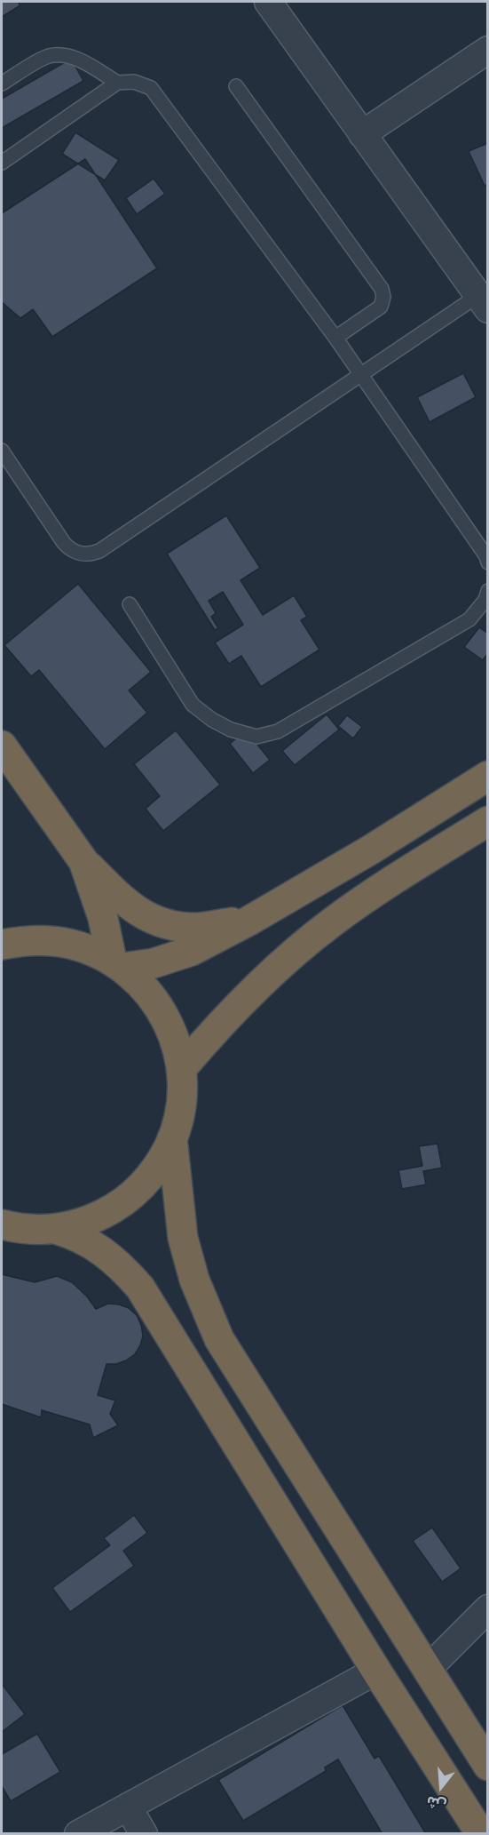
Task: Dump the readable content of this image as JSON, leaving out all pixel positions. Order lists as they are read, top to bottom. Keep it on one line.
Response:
{"north":"bottom"}
